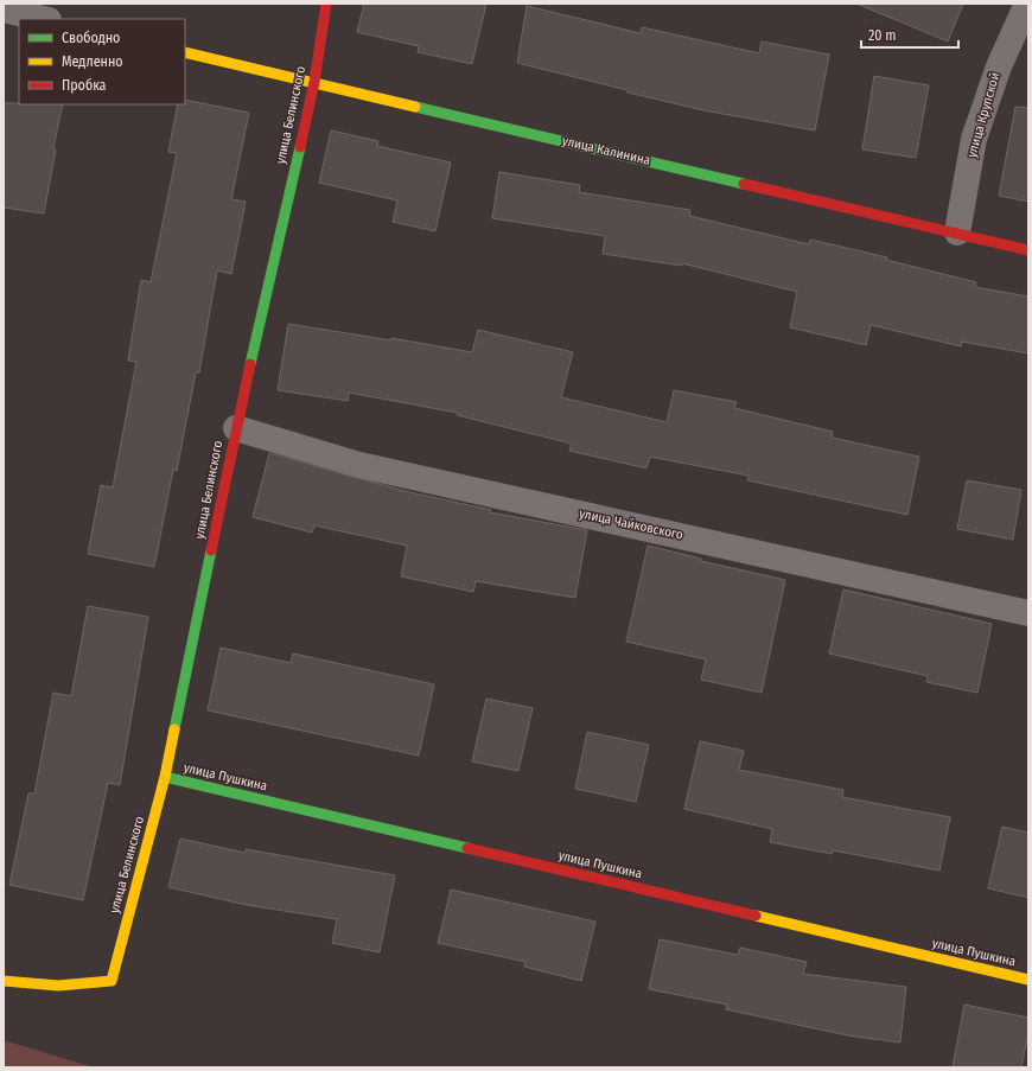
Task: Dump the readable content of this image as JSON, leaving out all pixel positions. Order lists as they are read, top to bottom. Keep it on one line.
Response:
{"streets":{"street":["улица Белинского","улица Крупской","улица Калинина","улица Чайковского","улица Пушкина"]},"crossings":[["улица Белинского","улица Калинина"],["улица Белинского","улица Чайковского"],["улица Белинского","улица Пушкина"],["улица Крупской","улица Калинина"]],"legend":["Свободно","Медленно","Пробка"],"scale_bar":"20 m"}
